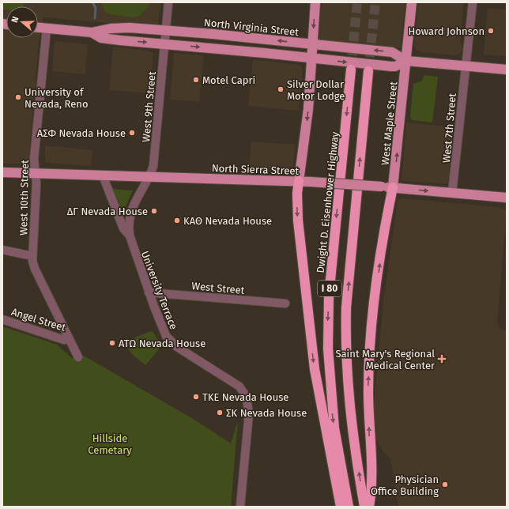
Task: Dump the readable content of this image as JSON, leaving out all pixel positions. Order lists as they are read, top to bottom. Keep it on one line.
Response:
{"streets":{"highway":["Dwight D. Eisenhower Highway","I 80"],"main road":["North Virginia Street","West Maple Street","North Sierra Street"],"street":["West 9th Street","West 7th Street","West 10th Street","West Street","University Terrace","Angel Street"]},"crossings":[["North Virginia Street","West 9th Street"],["North Virginia Street","West Maple Street"],["North Virginia Street","West 7th Street"],["North Virginia Street","West 10th Street"],["West 9th Street","North Sierra Street"],["West 9th Street","University Terrace"],["West Maple Street","North Sierra Street"],["West 7th Street","North Sierra Street"],["North Sierra Street","West 10th Street"],["North Sierra Street","University Terrace"],["West 10th Street","Angel Street"],["West Street","University Terrace"]],"one_way":["West Maple Street"],"parks":["Hillside Cemetary"],"places":{"other":["Howard Johnson","Motel Capri","Silver Dollar Motor Lodge","University of Nevada, Reno","ΑΣΦ Nevada House","ΔΓ Nevada House","ΚΑΘ Nevada House","ΑΤΩ Nevada House","ΤΚΕ Nevada House","ΣΚ Nevada House","Physician Office Building"],"health":["Saint Mary's Regional Medical Center"]},"north":"left"}
